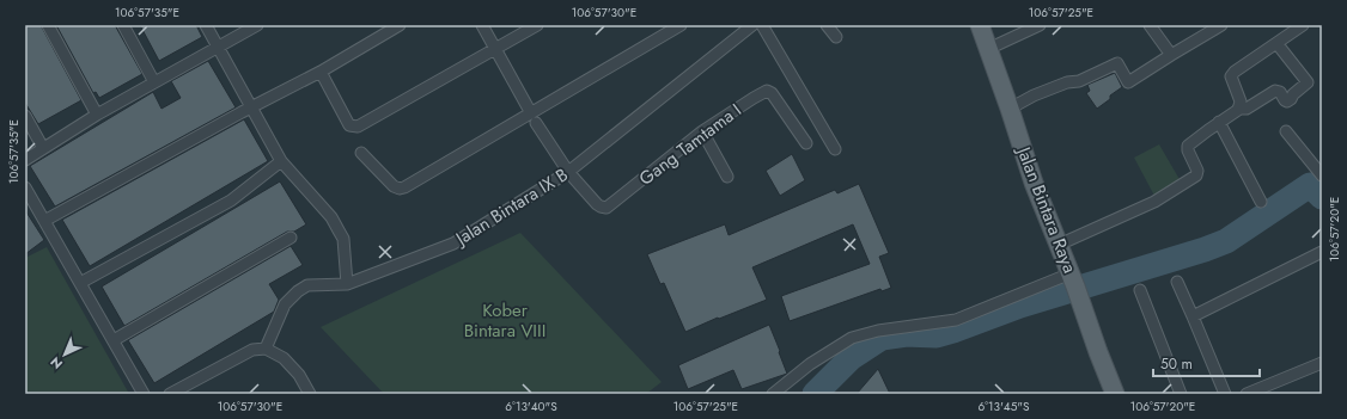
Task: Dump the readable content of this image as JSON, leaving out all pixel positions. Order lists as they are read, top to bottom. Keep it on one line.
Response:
{"streets":{"main road":["Jalan Bintara Raya"],"street":["Gang Tamtama I","Jalan Bintara IX B"]},"crossings":[["Gang Tamtama I","Jalan Bintara IX B"]],"parks":["Kober Bintara VIII"],"scale_bar":"50 m","north":"bottom left","coordinates":["106°57'35\"E","106°57'30\"E","106°57'25\"E","106°57'20\"E","6°13'40\"S","6°13'45\"S"]}
